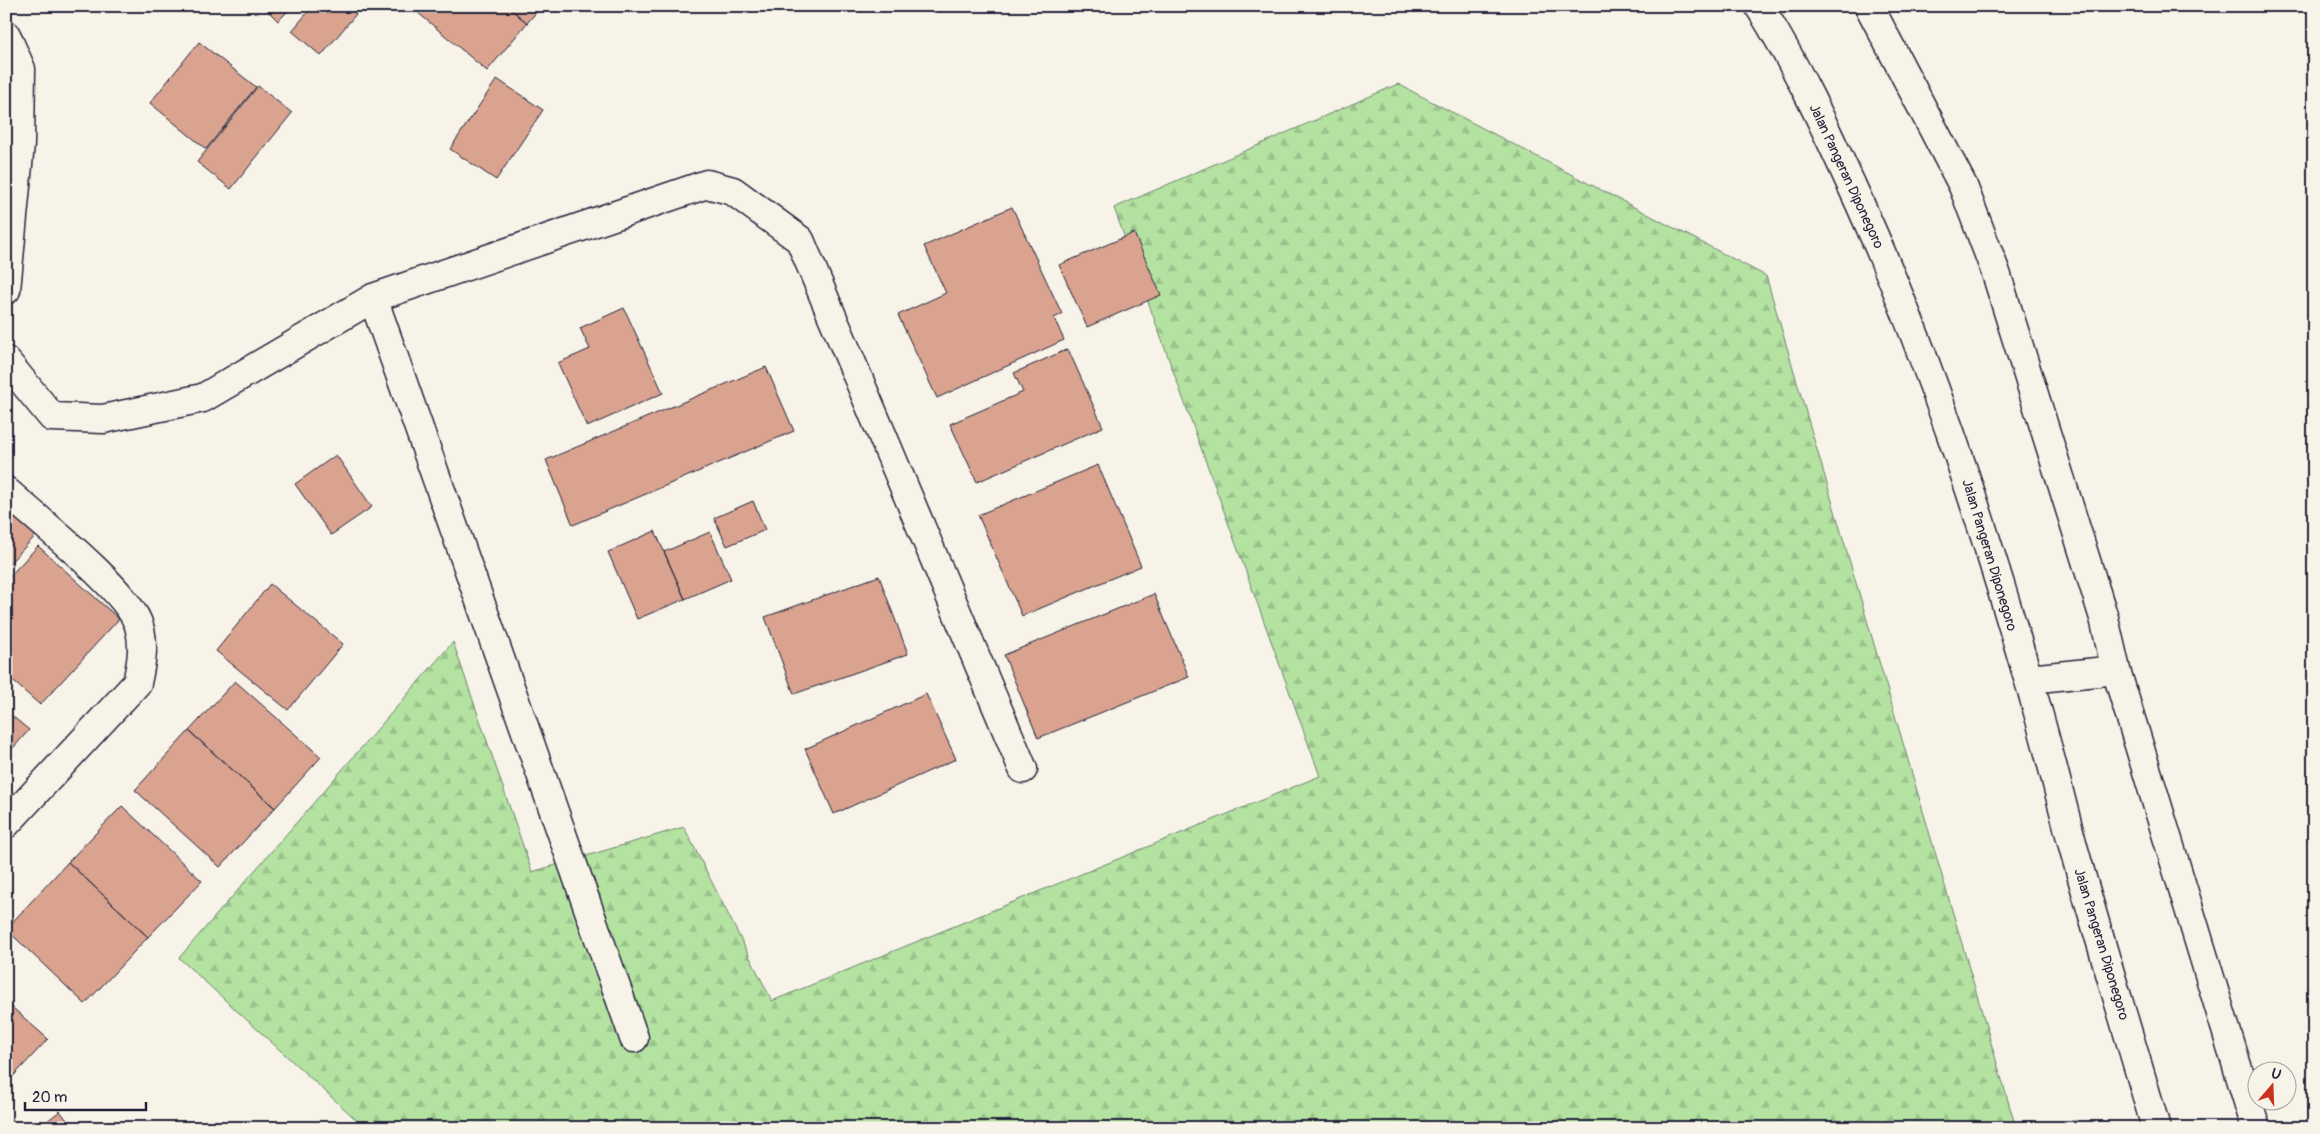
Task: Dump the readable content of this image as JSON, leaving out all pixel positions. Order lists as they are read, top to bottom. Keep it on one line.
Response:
{"streets":{"main road":["Jalan Pangeran Diponegoro"]},"scale_bar":"20 m","north":"top"}
